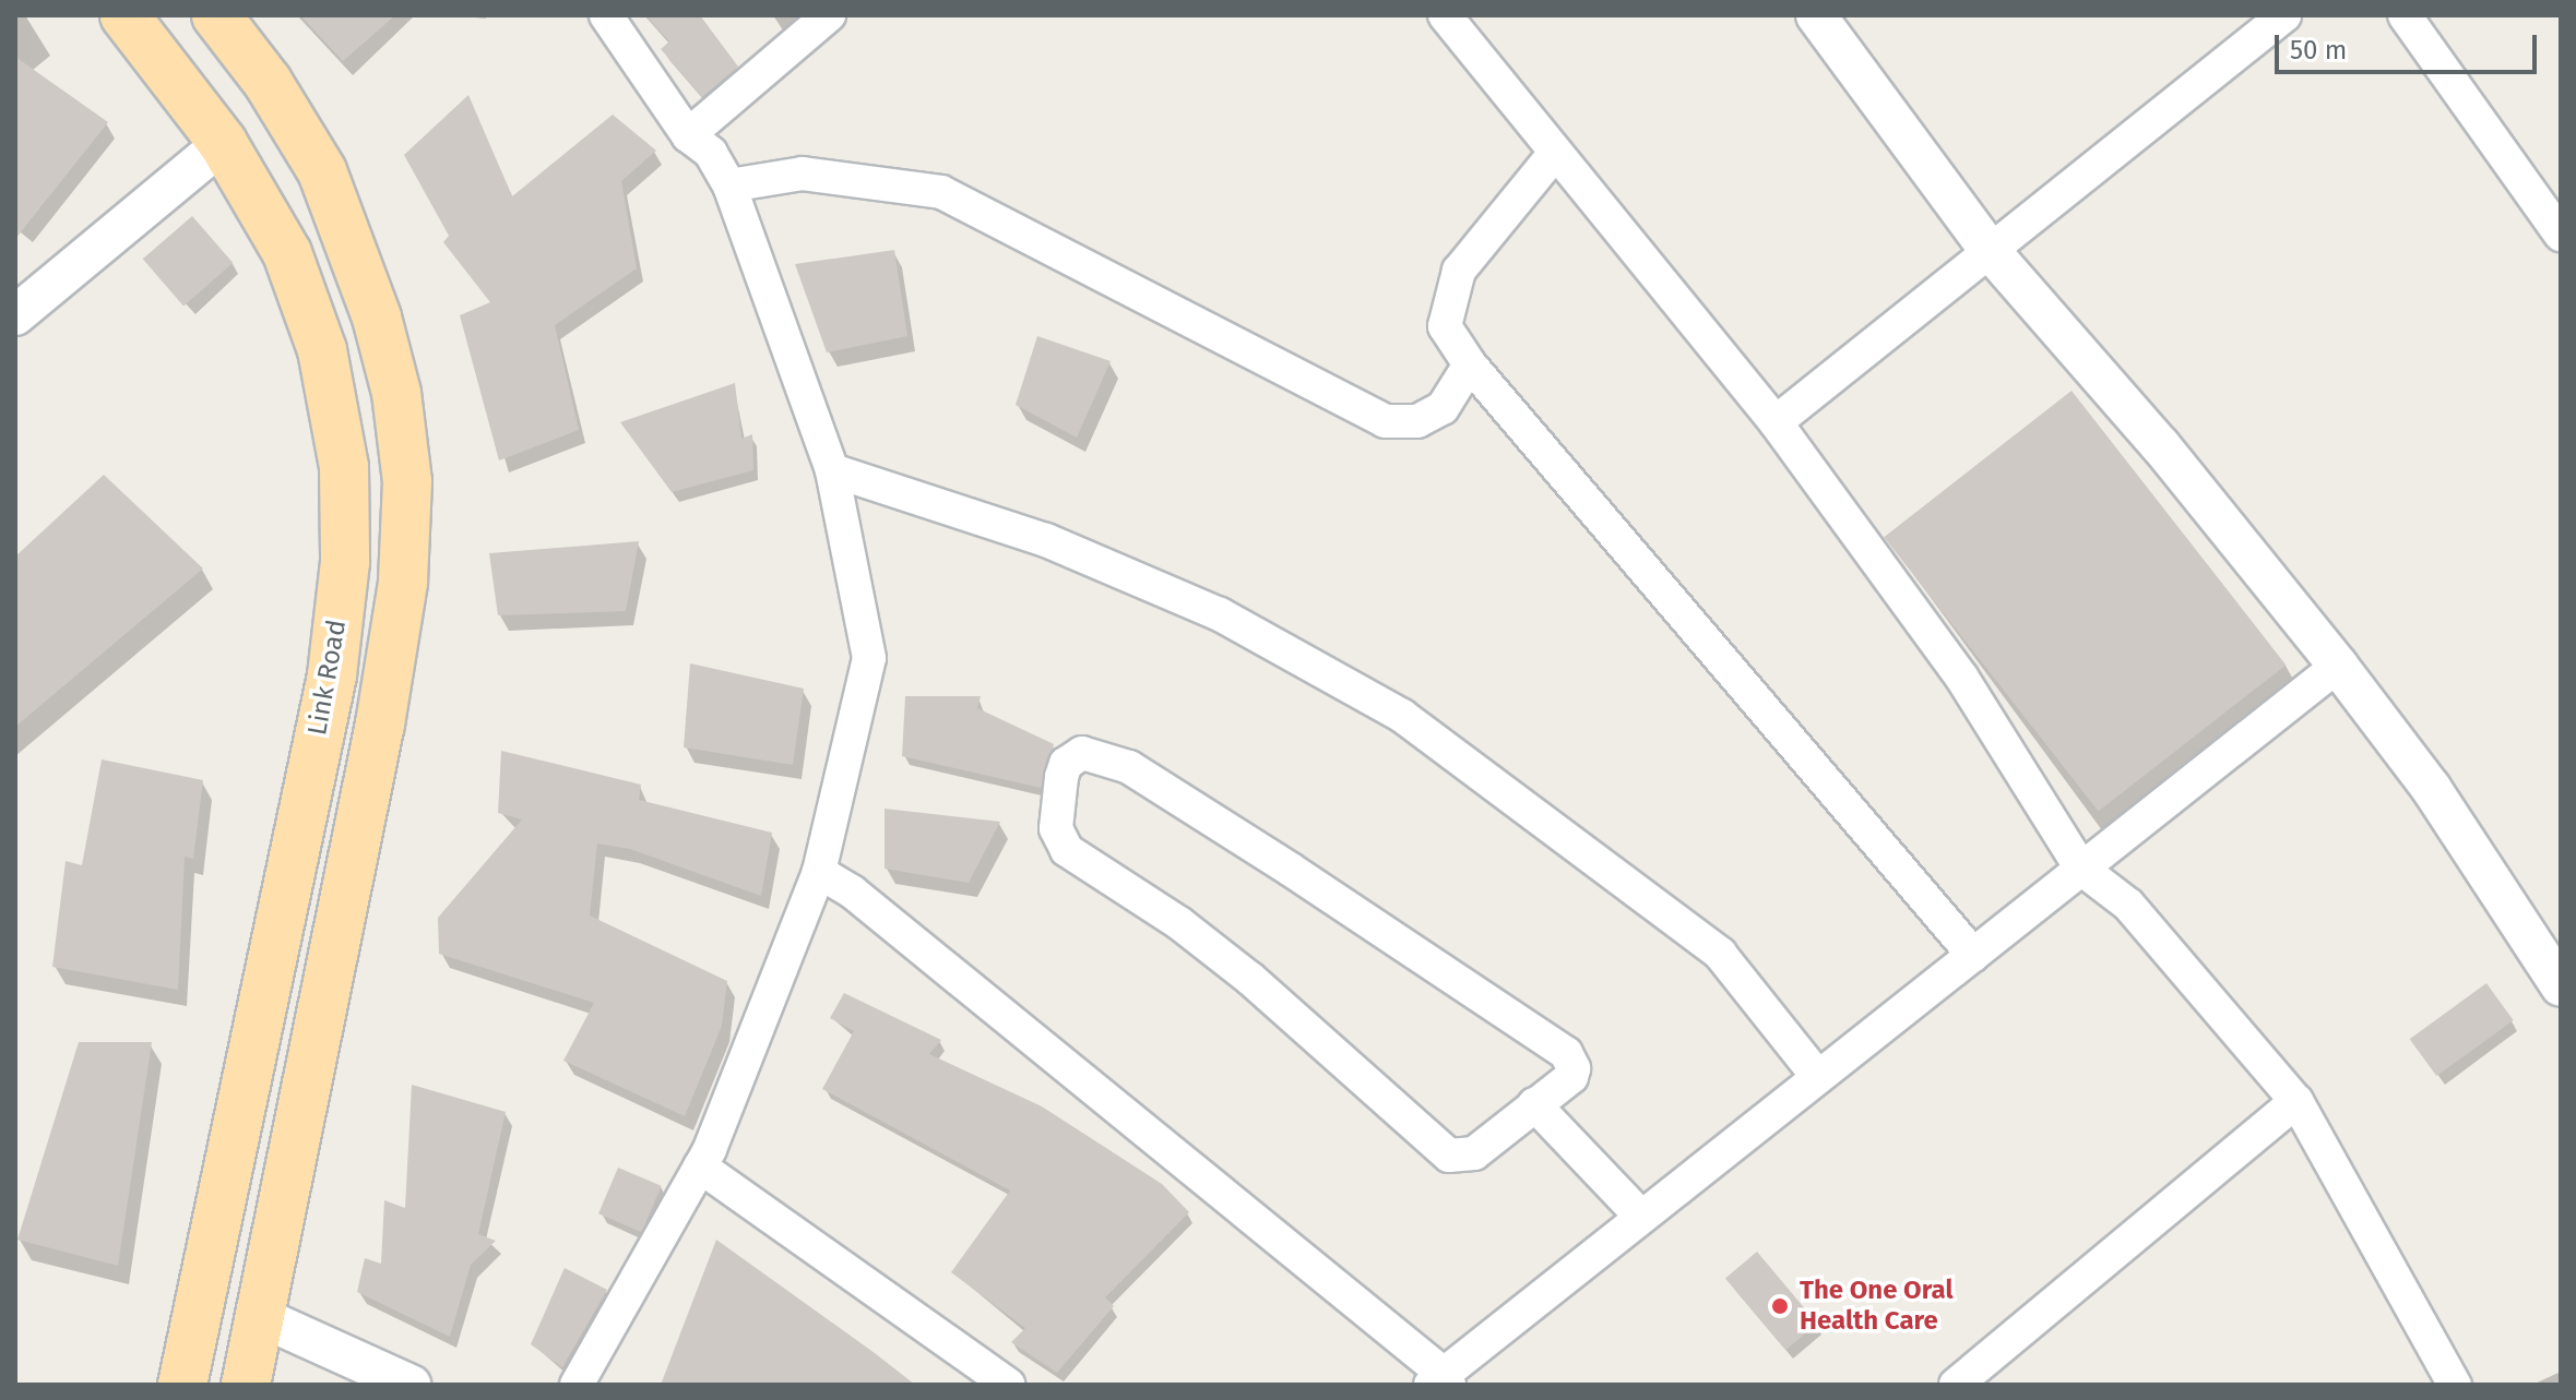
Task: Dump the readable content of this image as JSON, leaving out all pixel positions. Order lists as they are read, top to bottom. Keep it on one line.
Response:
{"streets":{"main road":["Link Road"]},"places":["The One Oral Health Care"],"scale_bar":"50 m"}
